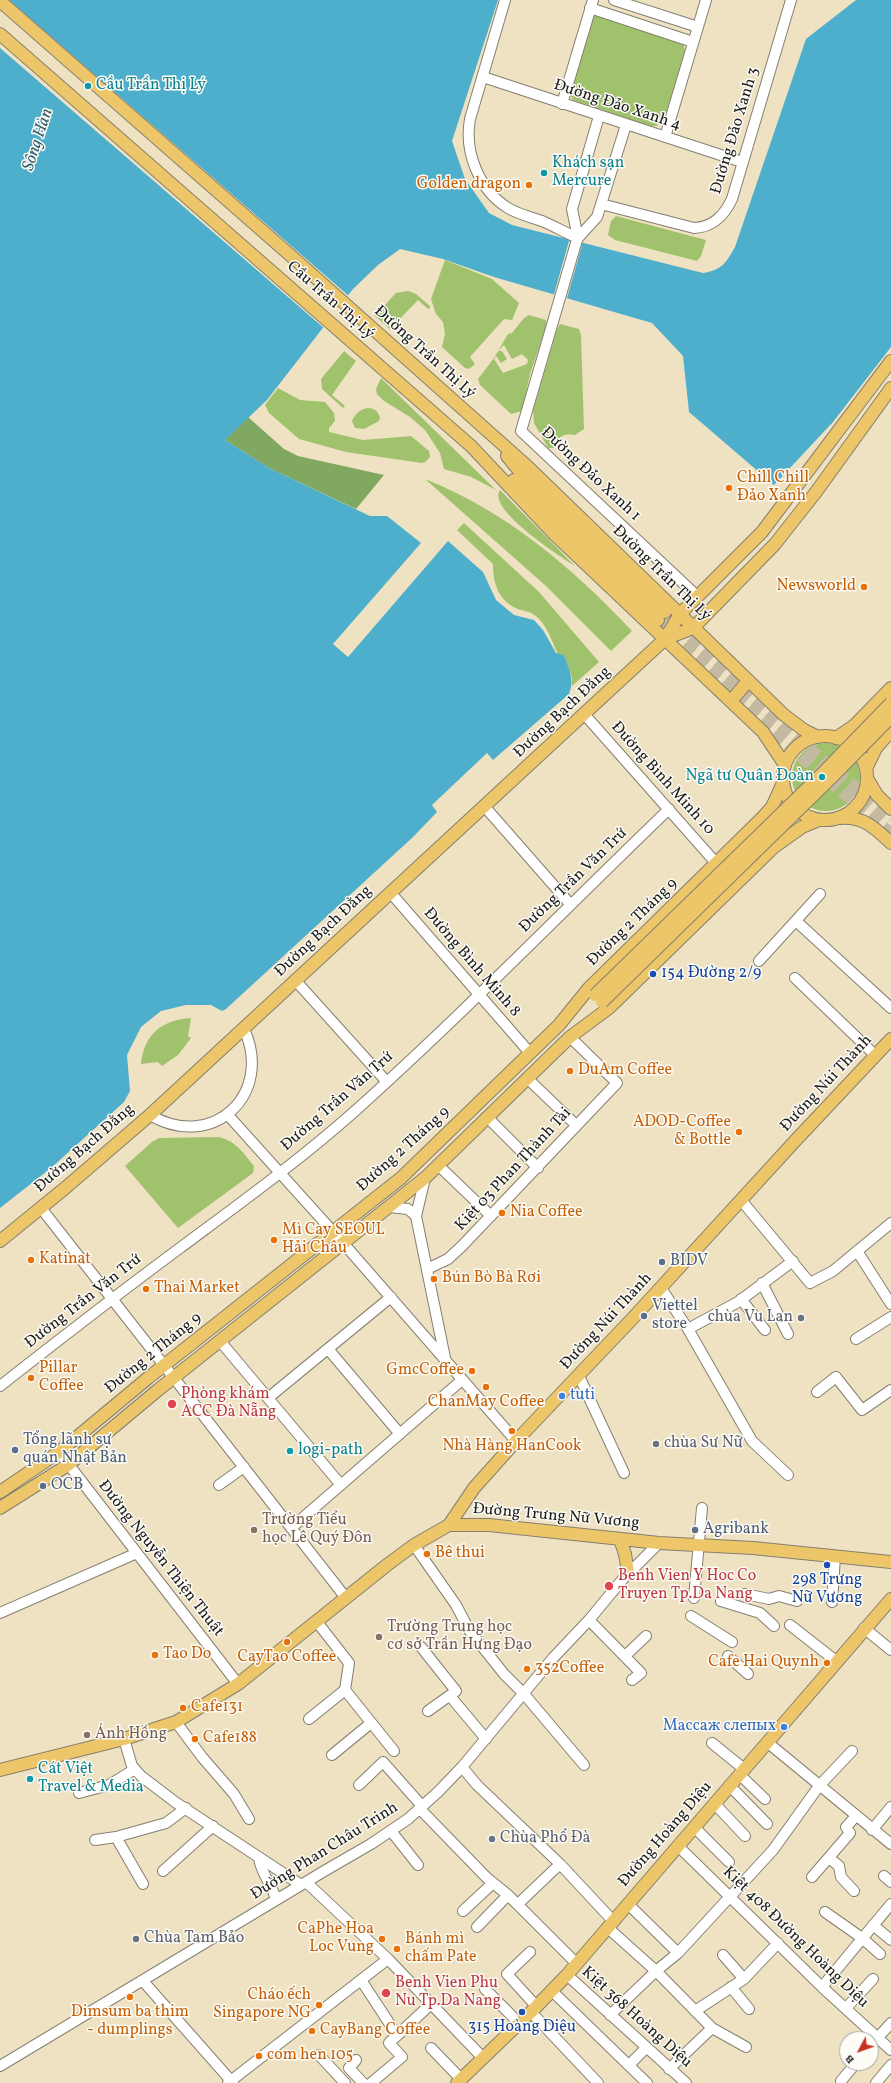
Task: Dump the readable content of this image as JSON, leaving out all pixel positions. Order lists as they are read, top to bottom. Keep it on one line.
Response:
{"streets":{"main road":["Cầu Trần Thị Lý","Đường Trần Thị Lý","Đường Bạch Đằng","Đường 2 Tháng 9","Đường Núi Thành","Đường Trưng Nữ Vương","Đường Hoàng Diệu"],"street":["Đường Đảo Xanh 4","Đường Đảo Xanh 3","Đường Đảo Xanh 1","Đường Bình Minh 10","Đường Trần Văn Trứ","Đường Bình Minh 8","Kiệt 03 Phan Thành Tài","Đường Nguyễn Thiện Thuật","Đường Phan Châu Trinh","Kiệt 408 Đường Hoàng Diệu","Kiệt 368 Hoàng Diệu"]},"crossings":[["Đường Đảo Xanh 4","Đường Đảo Xanh 3"],["Đường Đảo Xanh 4","Đường Đảo Xanh 1"],["Đường Đảo Xanh 3","Đường Đảo Xanh 1"],["Đường Trần Thị Lý","Đường 2 Tháng 9"],["Đường Bạch Đằng","Đường Bình Minh 10"],["Đường Bạch Đằng","Đường Bình Minh 8"],["Đường Bình Minh 10","Đường Trần Văn Trứ"],["Đường Bình Minh 10","Đường 2 Tháng 9"],["Đường Trần Văn Trứ","Đường Bình Minh 8"],["Đường 2 Tháng 9","Đường Bình Minh 8"],["Đường 2 Tháng 9","Kiệt 03 Phan Thành Tài"],["Đường 2 Tháng 9","Đường Nguyễn Thiện Thuật"],["Đường Núi Thành","Đường Trưng Nữ Vương"],["Đường Trưng Nữ Vương","Đường Nguyễn Thiện Thuật"],["Đường Trưng Nữ Vương","Đường Phan Châu Trinh"],["Đường Hoàng Diệu","Kiệt 408 Đường Hoàng Diệu"],["Đường Hoàng Diệu","Kiệt 368 Hoàng Diệu"]],"water":["Sông Hàn"],"places":["Cầu Trần Thị Lý","Khách sạn Mercure","Golden dragon","Chill Chill Đảo Xanh","Newsworld","Ngã tư Quân Đoàn","154 Đường 2/9","DuAm Coffee","ADOD-Coffee & Bottle","Nia Coffee","Mì Cay SEOUL Hải Châu","Katinat","BIDV","Bún Bò Bà Rơi","Thai Market","Viettel store","chùa Vu Lan","GmcCoffee","Pillar Coffee","ChanMay Coffee","tuti","Phòng khám ACC Đà Nẵng","Nhà Hàng HanCook","chùa Sư Nữ","Tổng lãnh sự quán Nhật Bản","logi-path","OCB","Trường Tiểu học Lê Quý Đôn","Agribank","Bê thui","298 Trưng Nữ Vương","Benh Vien Y Hoc Co Truyen Tp.Da Nang","Trường Trung học cơ sở Trần Hưng Đạo","CayTao Coffee","Tao Do","Cafe Hai Quynh","352Coffee","Cafe131","Массаж слепых","Ánh Hồng","Cafe188","Cát Việt Travel & Media","Chùa Phổ Đà","Chùa Tam Bảo","CaPhe Hoa Loc Vung","Bánh mì chấm Pate","Benh Vien Phu Nu Tp.Da Nang","Dimsum ba thim - dumplings","Cháo ếch Singapore NG","315 Hoàng Diệu","CayBang Coffee","com hen 105"],"north":"bottom left"}
